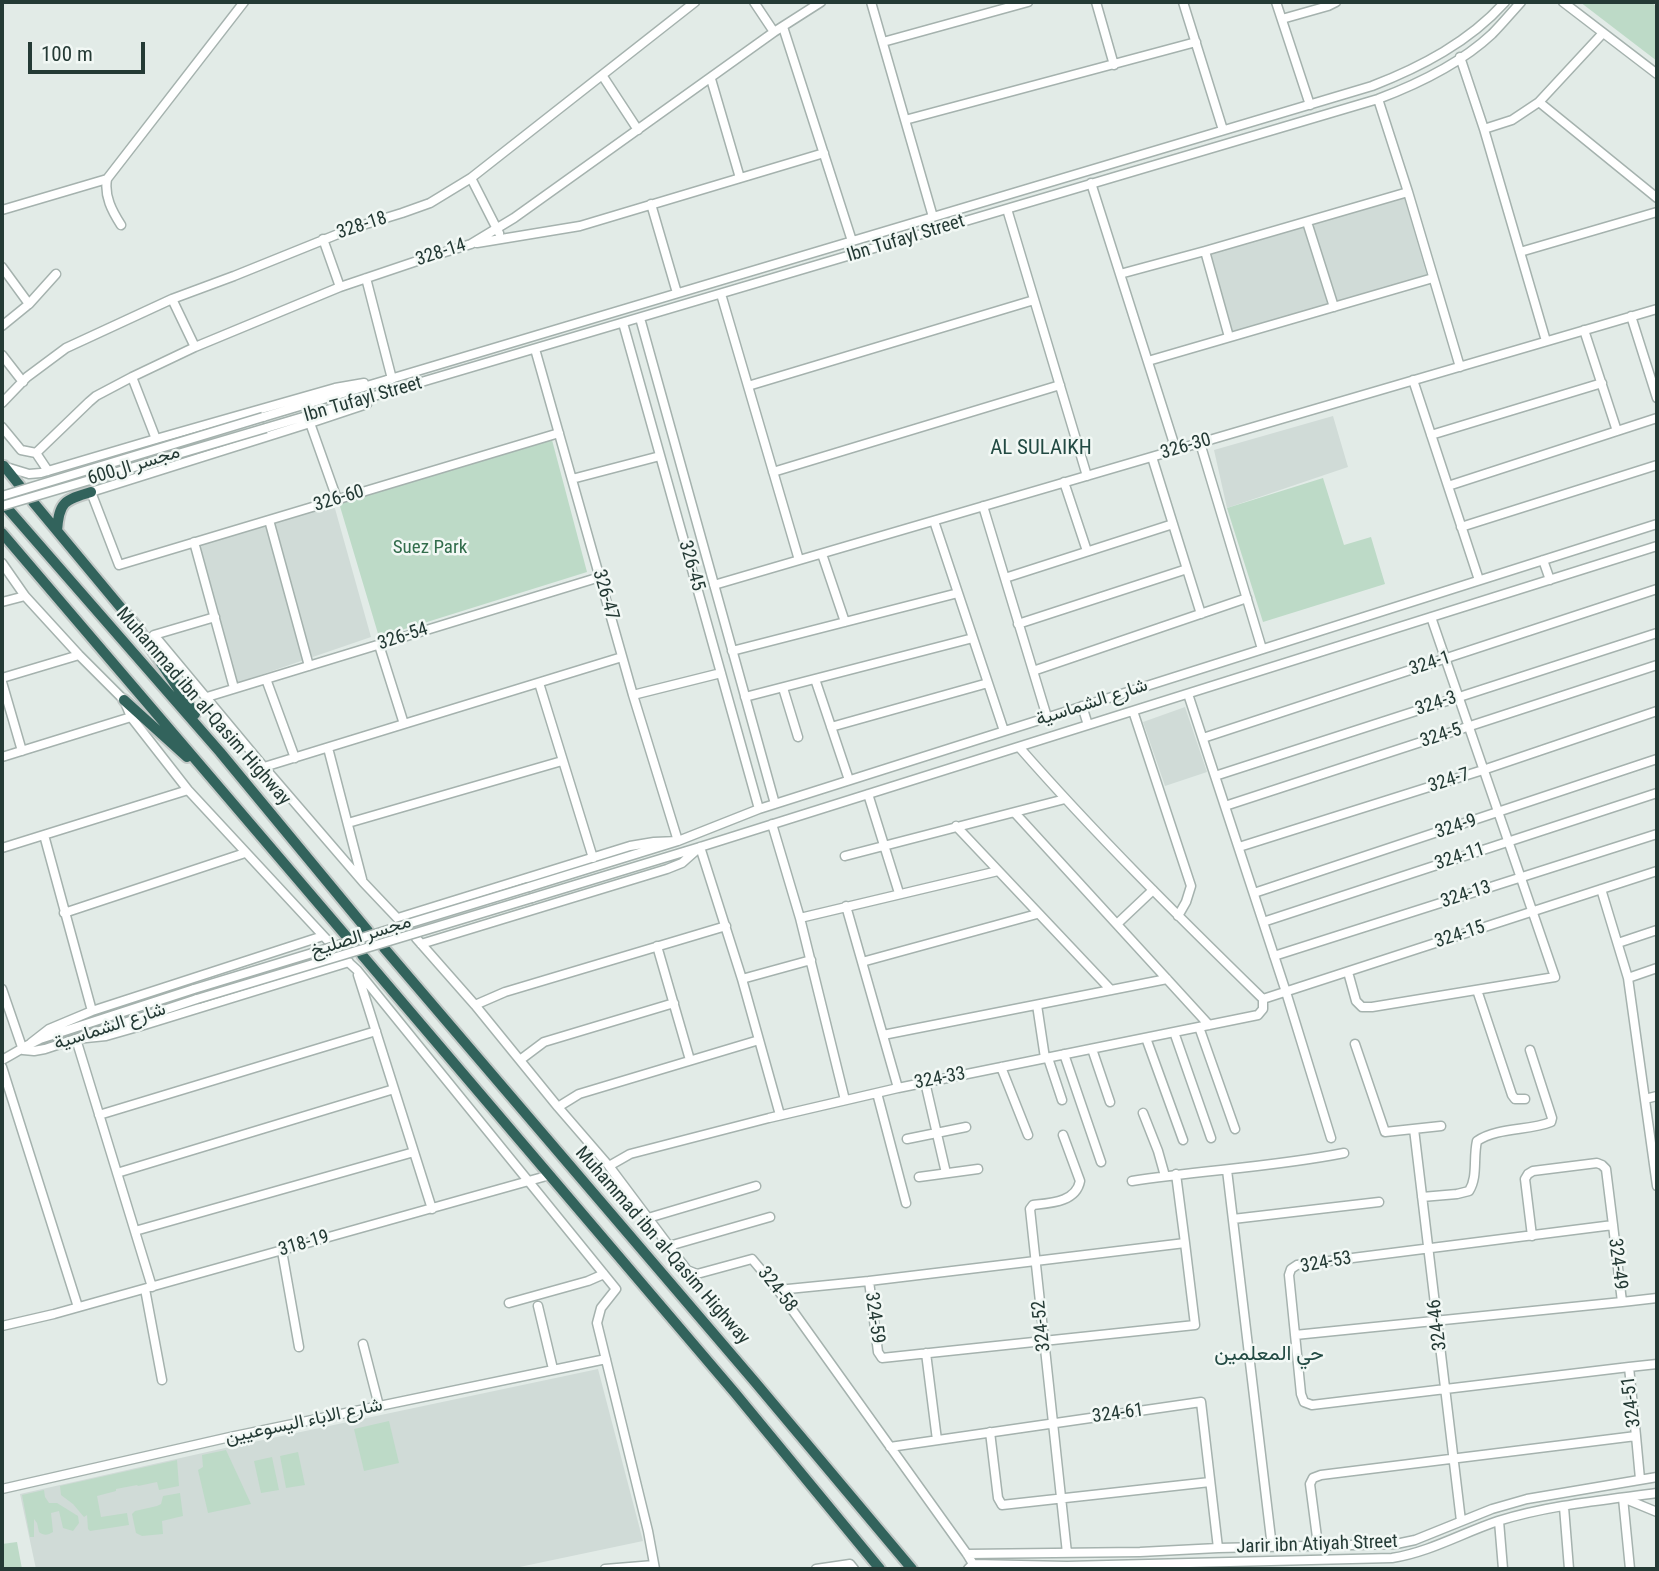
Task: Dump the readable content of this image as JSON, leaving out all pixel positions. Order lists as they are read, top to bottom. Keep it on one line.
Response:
{"streets":{"highway":["Muhammad ibn al-Qasim Highway"],"street":["328-18","Ibn Tufayl Street","328-14","326-30","مجسر ال600","326-60","326-45","326-47","326-54","324-1","شارع الشماسية","324-3","324-5","324-7","324-9","324-11","324-13","324-15","مجسر الصليخ","324-33","318-19","324-53","324-49","324-58","324-59","324-46","324-52","324-51","324-61","شارع الاباء اليسوعيين","Jarir ibn Atiyah Street"]},"crossings":[["Ibn Tufayl Street","مجسر ال600"],["Ibn Tufayl Street","326-45"],["Ibn Tufayl Street","326-47"],["326-30","326-45"],["مجسر ال600","Muhammad ibn al-Qasim Highway"],["326-60","326-47"],["326-45","شارع الشماسية"],["326-47","326-54"],["326-47","شارع الشماسية"],["شارع الشماسية","مجسر الصليخ"],["شارع الشماسية","324-58"],["Muhammad ibn al-Qasim Highway","318-19"],["324-15","324-33"],["324-33","324-58"],["324-53","324-49"],["324-53","324-46"],["324-53","324-51"],["324-49","324-46"],["324-58","324-61"],["324-58","Jarir ibn Atiyah Street"],["324-59","324-52"],["324-46","324-51"],["324-46","Jarir ibn Atiyah Street"],["324-52","324-61"],["324-52","Jarir ibn Atiyah Street"],["324-51","Jarir ibn Atiyah Street"],["324-61","Jarir ibn Atiyah Street"]],"districts":["AL SULAIKH","حي المعلمين"],"parks":["Suez Park"],"scale_bar":"100 m"}
